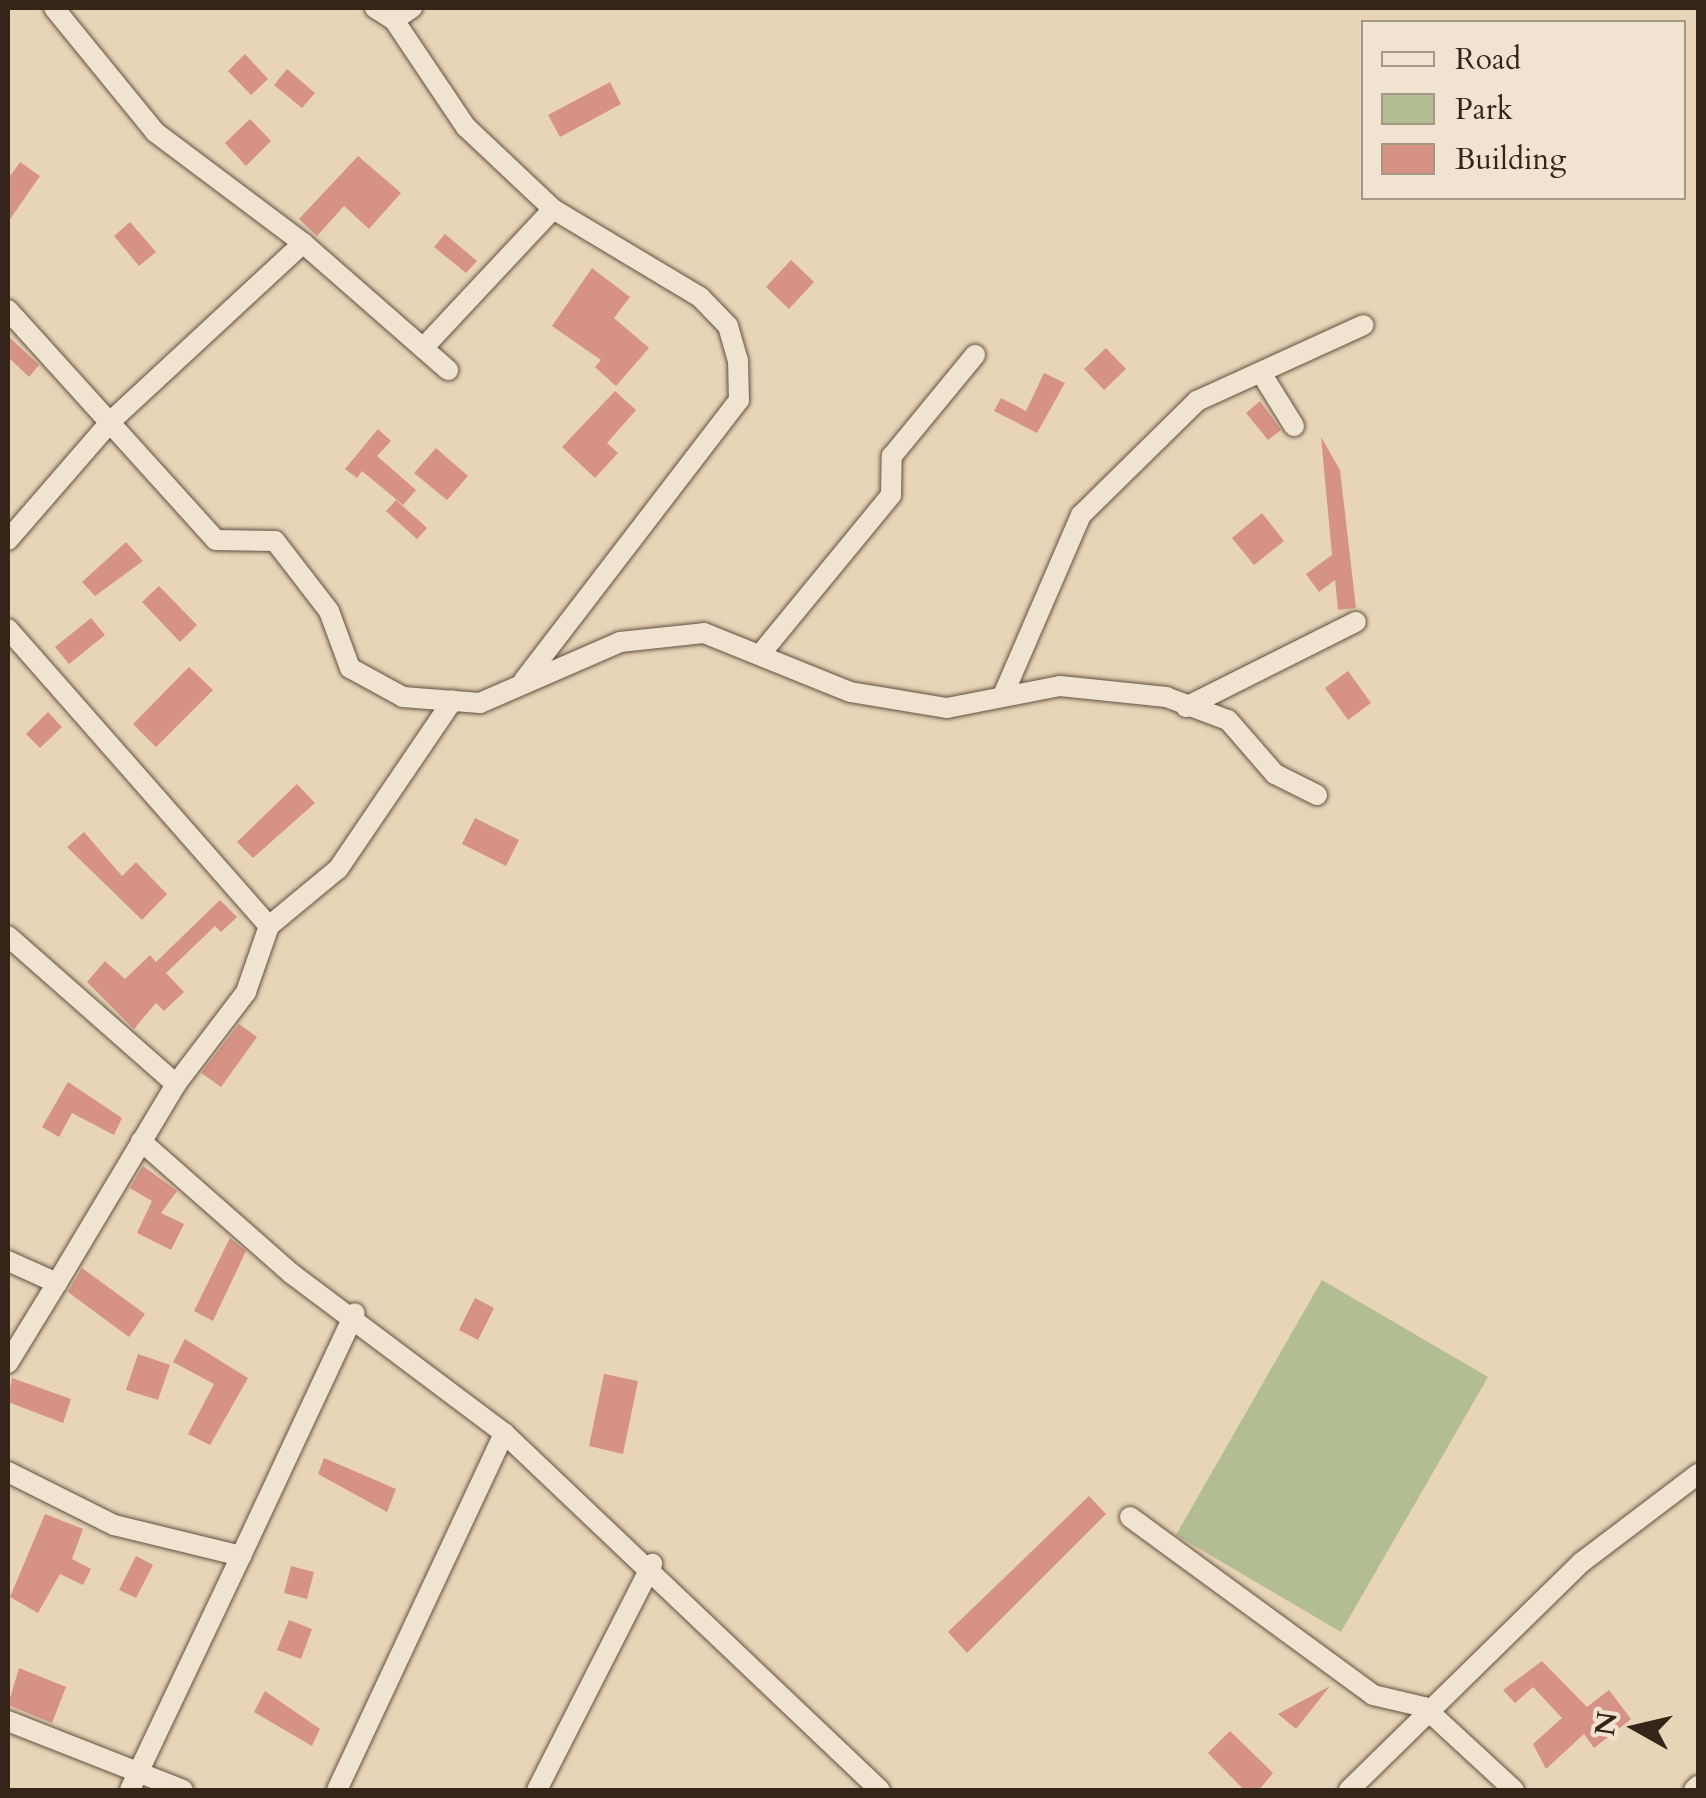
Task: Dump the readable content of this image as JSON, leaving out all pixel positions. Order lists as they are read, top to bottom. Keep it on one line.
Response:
{"legend":["Road","Park","Building"],"north":"left"}
